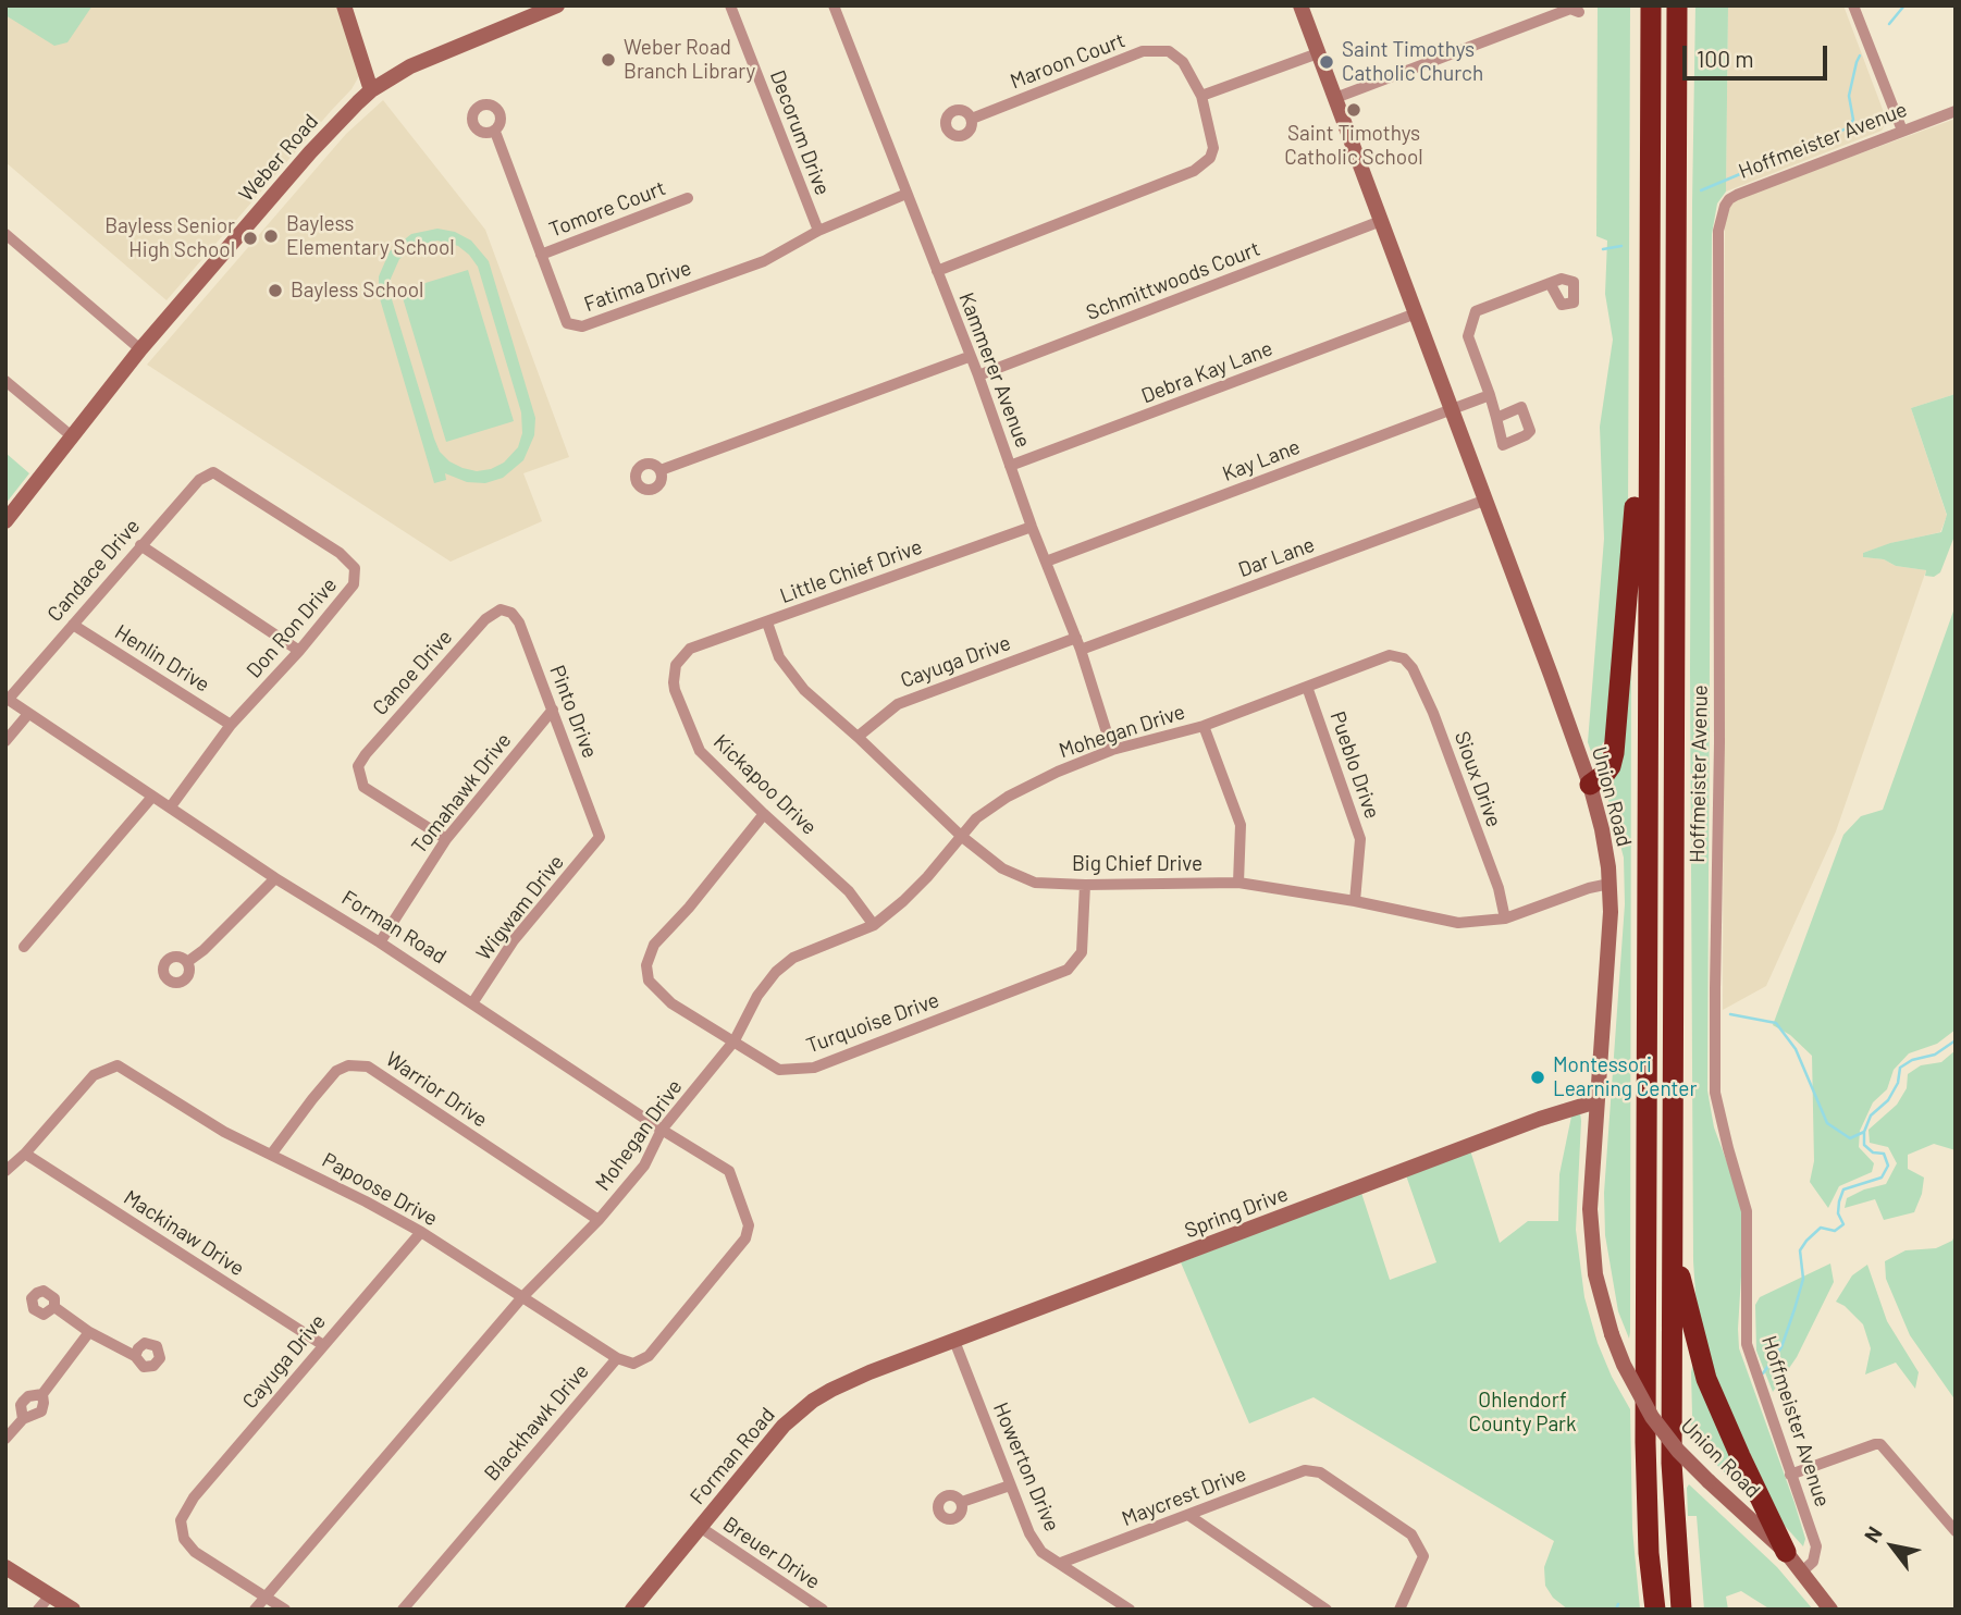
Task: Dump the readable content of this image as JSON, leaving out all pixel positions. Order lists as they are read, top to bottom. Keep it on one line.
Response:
{"streets":{"main road":["Weber Road","Union Road","Forman Road","Spring Drive"],"street":["Maroon Court","Decorum Drive","Hoffmeister Avenue","Tomore Court","Schmittwoods Court","Fatima Drive","Kammerer Avenue","Debra Kay Lane","Kay Lane","Dar Lane","Candace Drive","Little Chief Drive","Don Ron Drive","Henlin Drive","Cayuga Drive","Canoe Drive","Pinto Drive","Mohegan Drive","Pueblo Drive","Sioux Drive","Kickapoo Drive","Tomahawk Drive","Big Chief Drive","Wigwam Drive","Turquoise Drive","Warrior Drive","Papoose Drive","Mackinaw Drive","Blackhawk Drive","Howerton Drive","Maycrest Drive","Breuer Drive"]},"crossings":[["Decorum Drive","Fatima Drive"],["Hoffmeister Avenue","Union Road"],["Tomore Court","Fatima Drive"],["Schmittwoods Court","Kammerer Avenue"],["Schmittwoods Court","Union Road"],["Fatima Drive","Kammerer Avenue"],["Kammerer Avenue","Debra Kay Lane"],["Kammerer Avenue","Kay Lane"],["Kammerer Avenue","Dar Lane"],["Kammerer Avenue","Little Chief Drive"],["Kammerer Avenue","Cayuga Drive"],["Kammerer Avenue","Mohegan Drive"],["Debra Kay Lane","Union Road"],["Kay Lane","Union Road"],["Dar Lane","Union Road"],["Candace Drive","Don Ron Drive"],["Candace Drive","Henlin Drive"],["Candace Drive","Forman Road"],["Little Chief Drive","Kickapoo Drive"],["Little Chief Drive","Big Chief Drive"],["Don Ron Drive","Henlin Drive"],["Don Ron Drive","Forman Road"],["Cayuga Drive","Mohegan Drive"],["Cayuga Drive","Big Chief Drive"],["Cayuga Drive","Papoose Drive"],["Cayuga Drive","Mackinaw Drive"],["Canoe Drive","Pinto Drive"],["Canoe Drive","Tomahawk Drive"],["Pinto Drive","Tomahawk Drive"],["Pinto Drive","Wigwam Drive"],["Mohegan Drive","Pueblo Drive"],["Mohegan Drive","Sioux Drive"],["Mohegan Drive","Kickapoo Drive"],["Mohegan Drive","Big Chief Drive"],["Mohegan Drive","Forman Road"],["Mohegan Drive","Turquoise Drive"],["Mohegan Drive","Warrior Drive"],["Mohegan Drive","Papoose Drive"],["Pueblo Drive","Big Chief Drive"],["Sioux Drive","Big Chief Drive"],["Kickapoo Drive","Turquoise Drive"],["Tomahawk Drive","Forman Road"],["Union Road","Big Chief Drive"],["Union Road","Spring Drive"],["Big Chief Drive","Turquoise Drive"],["Wigwam Drive","Forman Road"],["Forman Road","Spring Drive"],["Forman Road","Blackhawk Drive"],["Forman Road","Breuer Drive"],["Warrior Drive","Papoose Drive"],["Papoose Drive","Mackinaw Drive"],["Papoose Drive","Blackhawk Drive"],["Spring Drive","Howerton Drive"],["Howerton Drive","Maycrest Drive"]],"parks":["Ohlendorf County Park"],"places":["Weber Road Branch Library","Saint Timothys Catholic Church","Saint Timothys Catholic School","Bayless Elementary School","Bayless Senior High School","Bayless School","Montessori Learning Center"],"scale_bar":"100 m","north":"top left"}
